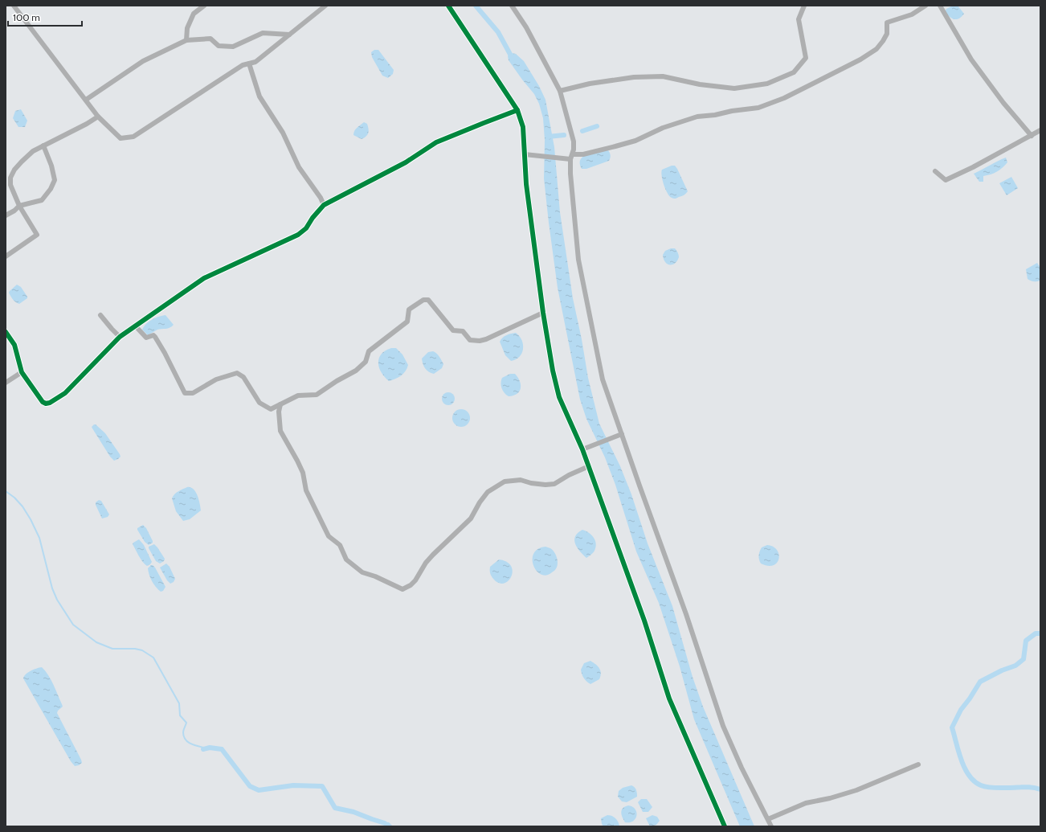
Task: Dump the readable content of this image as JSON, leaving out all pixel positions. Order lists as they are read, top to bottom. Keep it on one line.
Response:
{"scale_bar":"100 m"}
